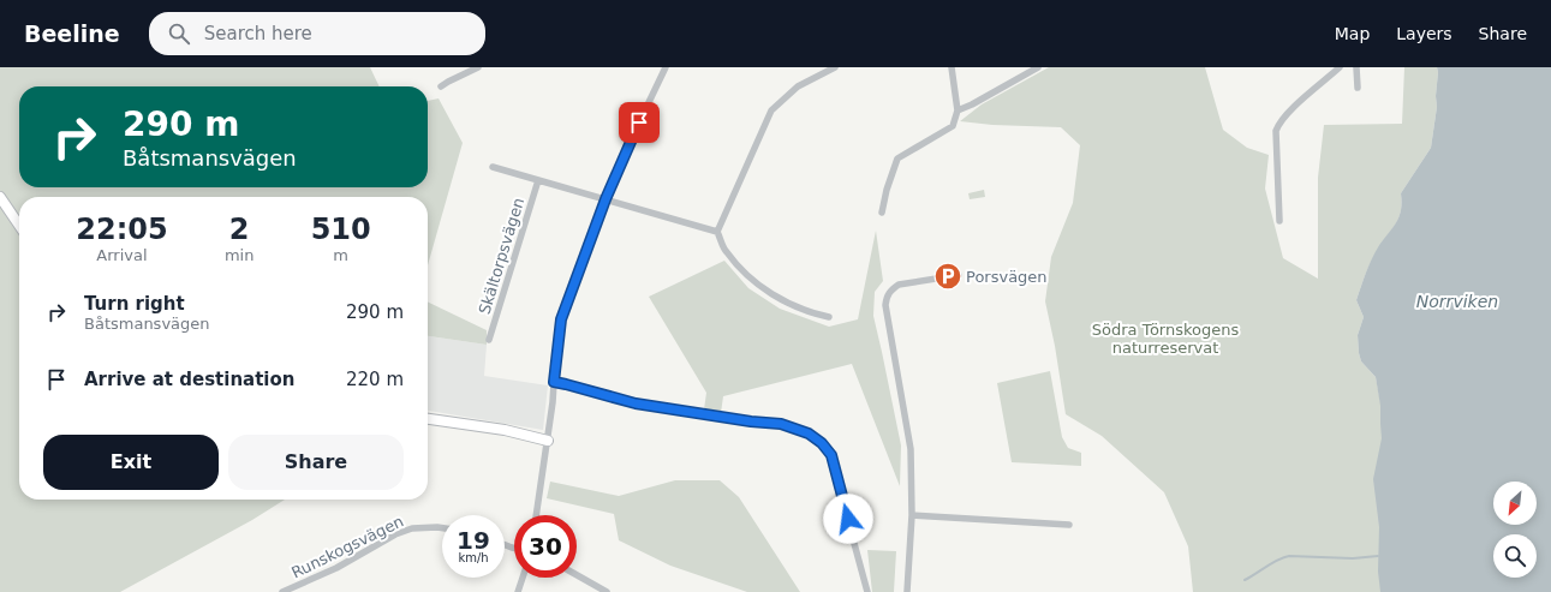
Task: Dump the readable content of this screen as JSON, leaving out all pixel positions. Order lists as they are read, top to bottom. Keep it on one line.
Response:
{"streets":{"street":["Skältorpsvägen","Runskogsvägen"]},"water":["Norrviken"],"parks":["Södra Törnskogens naturreservat"],"places":{"parking":["Porsvägen"]},"north":"bottom left","page":{"header":"Beeline","search":"Search here","nav":["Map","Layers","Share"],"turn":["290 m","Båtsmansvägen"],"eta":["22:05","Arrival","2","min","510","m"],"list":[{"name":"Turn right","note":"Båtsmansvägen","value":"290 m"},{"name":"Arrive at destination","value":"220 m"}],"buttons":["Exit","Share"],"speed":"19 km/h","limit":"30"}}
